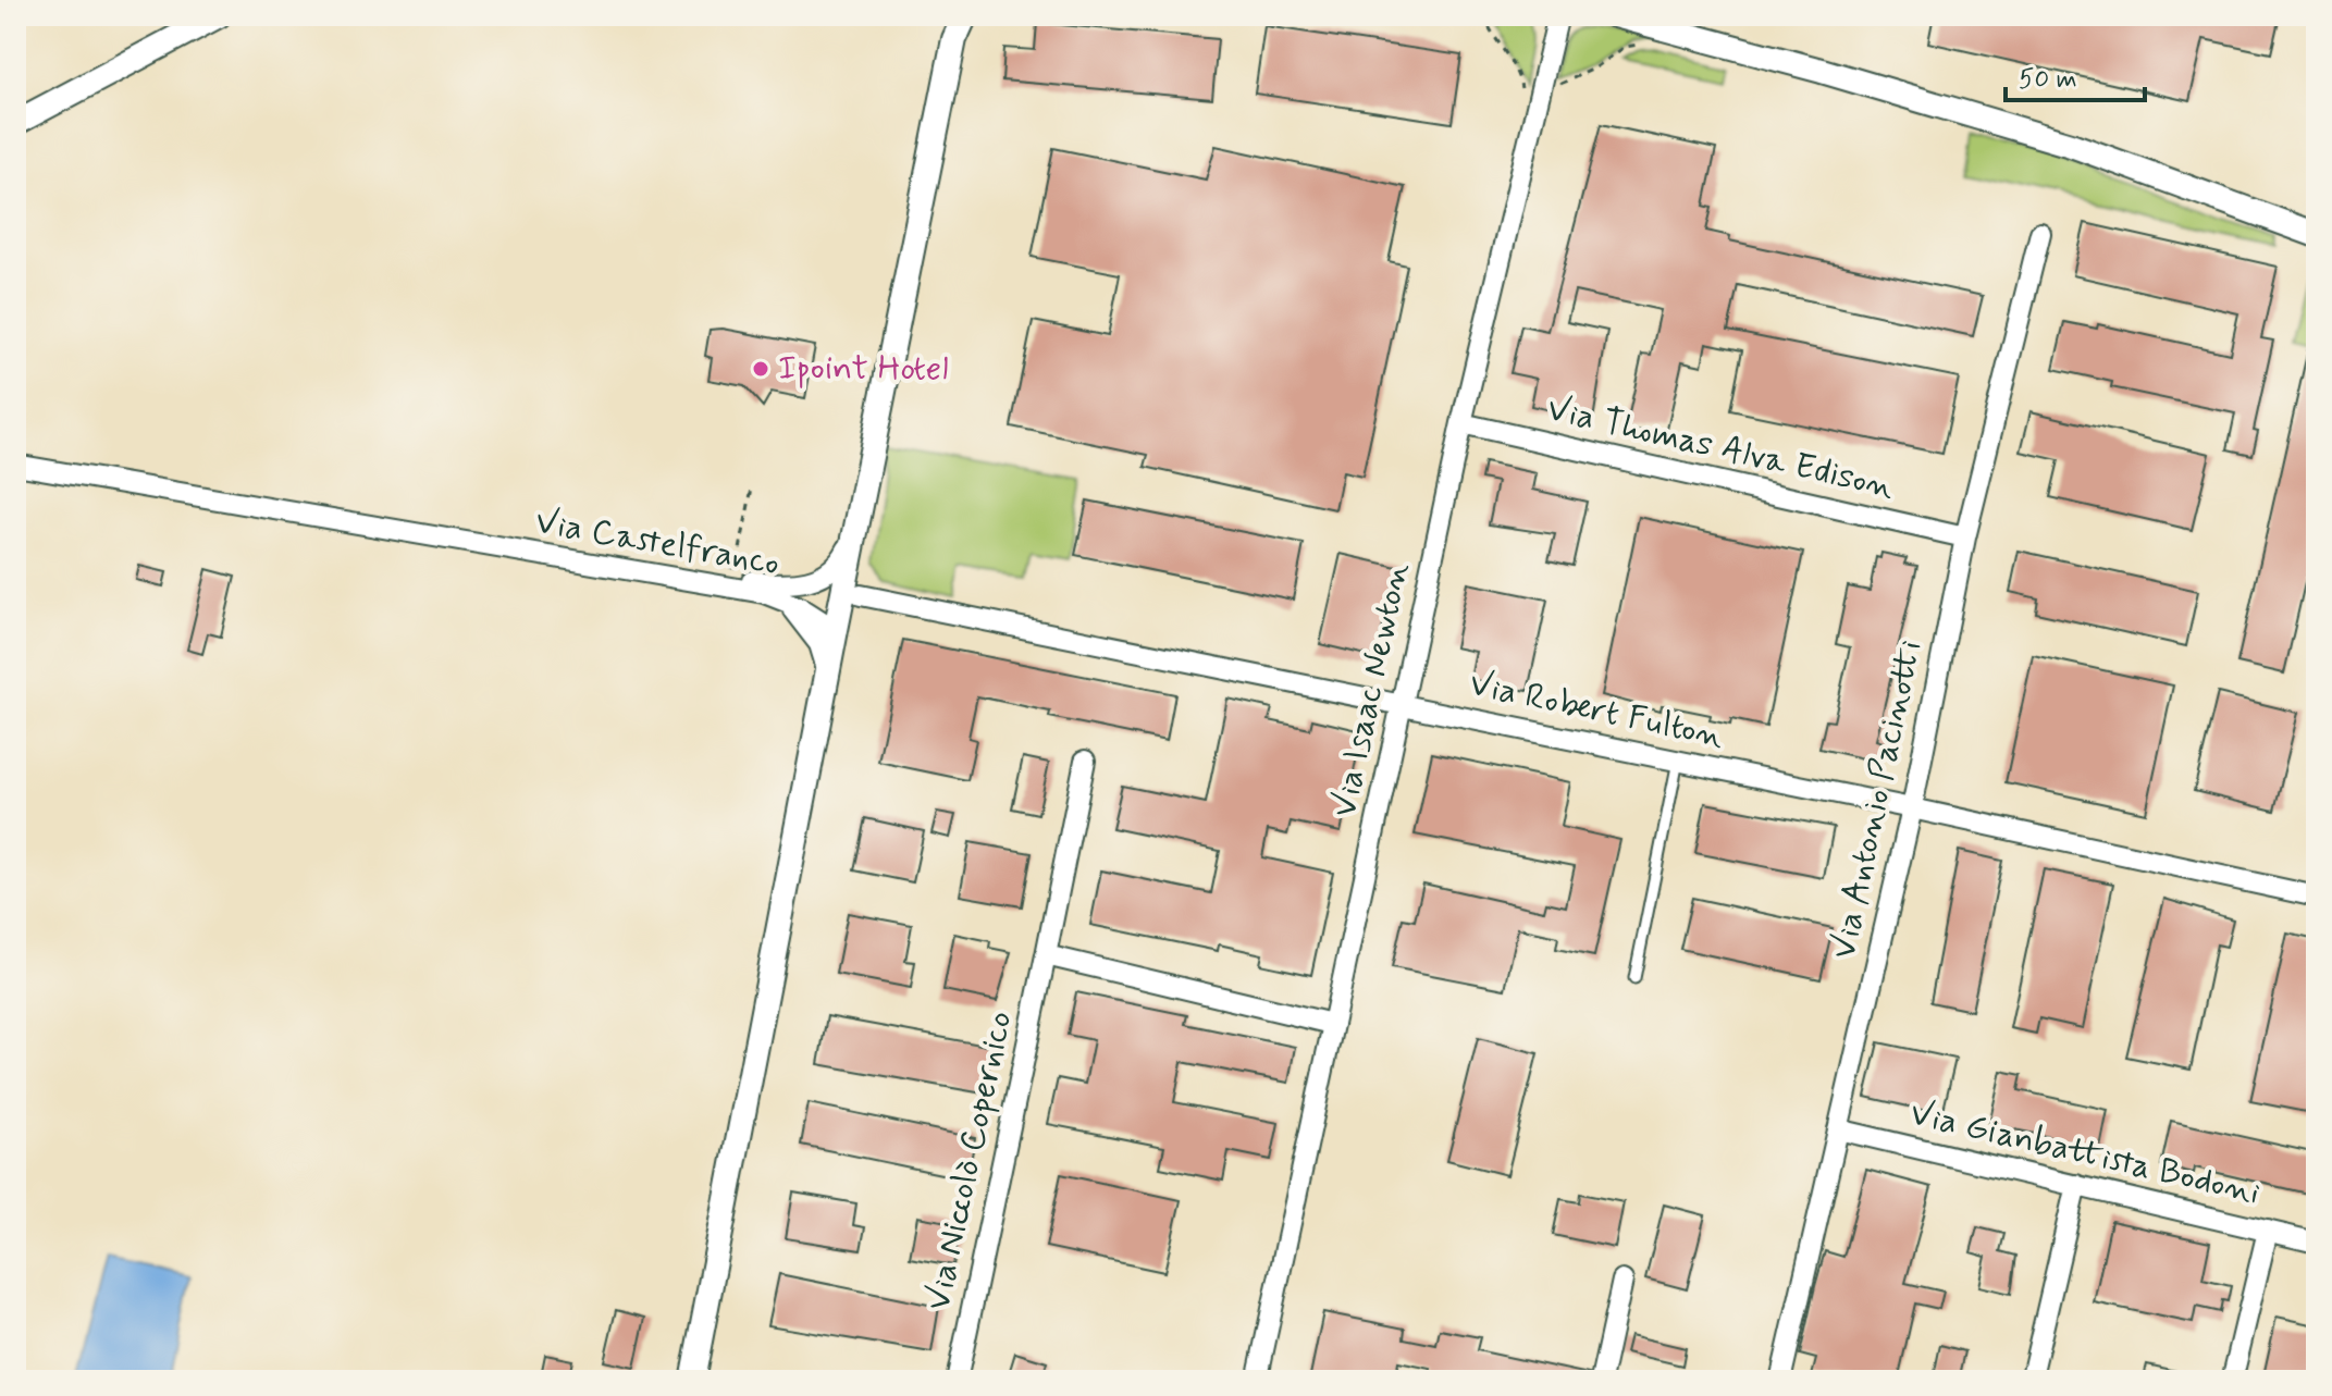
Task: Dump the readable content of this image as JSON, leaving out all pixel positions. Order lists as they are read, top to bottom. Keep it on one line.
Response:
{"streets":{"street":["Via Thomas Alva Edison","Via Castelfranco","Via Isaac Newton","Via Robert Fulton","Via Antonio Pacinotti","Via Gianbattista Bodoni","Via Niccolò Copernico"]},"crossings":[["Via Thomas Alva Edison","Via Isaac Newton"],["Via Thomas Alva Edison","Via Antonio Pacinotti"],["Via Isaac Newton","Via Robert Fulton"],["Via Robert Fulton","Via Antonio Pacinotti"],["Via Antonio Pacinotti","Via Gianbattista Bodoni"]],"places":["Ipoint Hotel"],"scale_bar":"50 m"}
